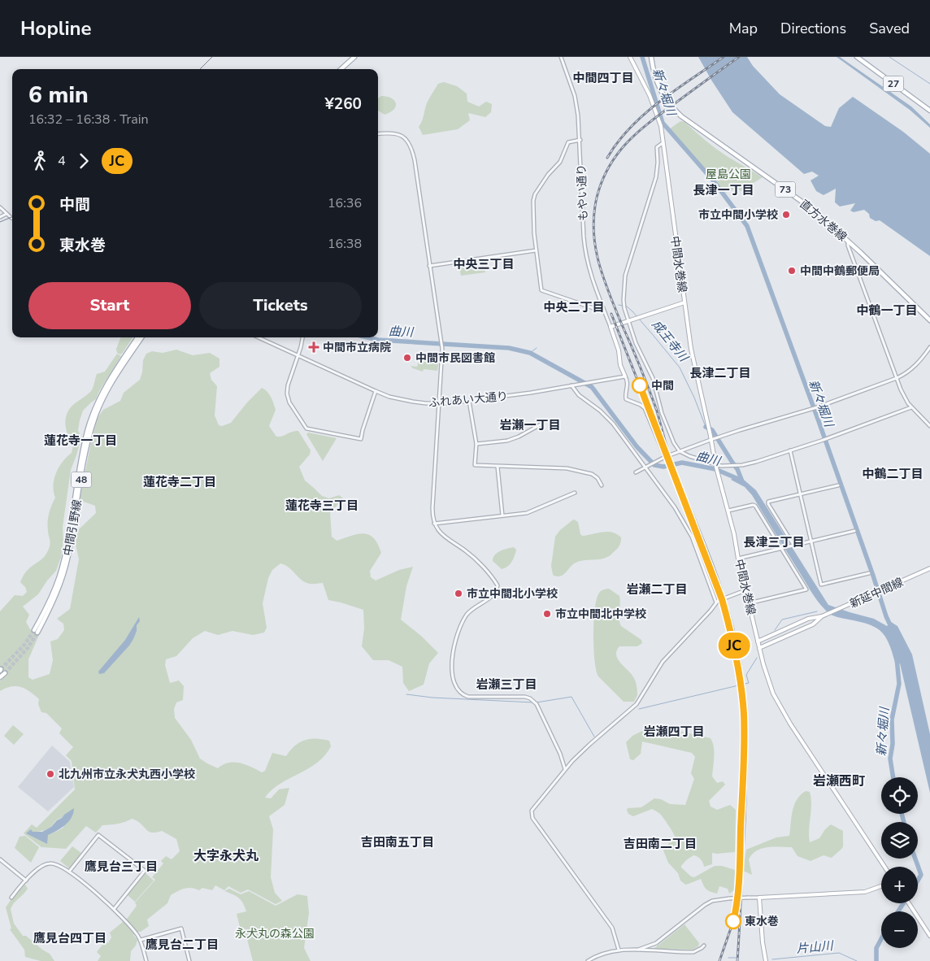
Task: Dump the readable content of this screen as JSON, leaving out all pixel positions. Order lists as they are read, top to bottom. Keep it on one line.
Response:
{"streets":{"main road":["27","73","直方水巻線","中間水巻線","48","中間引野線","新延中間線"],"street":["もやい通り","ふれあい大通り"]},"crossings":[["中間水巻線","新延中間線"]],"districts":["中間四丁目","長津一丁目","中央三丁目","中央二丁目","中鶴一丁目","長津二丁目","岩瀬一丁目","蓮花寺一丁目","中鶴二丁目","蓮花寺二丁目","蓮花寺三丁目","長津三丁目","岩瀬二丁目","岩瀬三丁目","岩瀬四丁目","岩瀬西町","吉田南五丁目","吉田南二丁目","大字永犬丸","鷹見台三丁目","鷹見台四丁目","鷹見台二丁目"],"water":["新々堀川","曲川","成王寺川","片山川"],"parks":["屋島公園","永犬丸の森公園"],"places":{"other":["市立中間小学校","中間中鶴郵便局","中間市民図書館","中間","市立中間北小学校","市立中間北中学校","北九州市立永犬丸西小学校","東水巻"],"health":["中間市立病院"]},"page":{"header":"Hopline","nav":["Map","Directions","Saved"],"on_map":"JC","heading":["6 min","16:32 – 16:38 · Train","¥260"],"legs":["4","JC"],"list":[{"name":"中間","value":"16:36"},{"name":"東水巻","value":"16:38"}],"buttons":["Start","Tickets"],"map_buttons":["+","−"]}}
